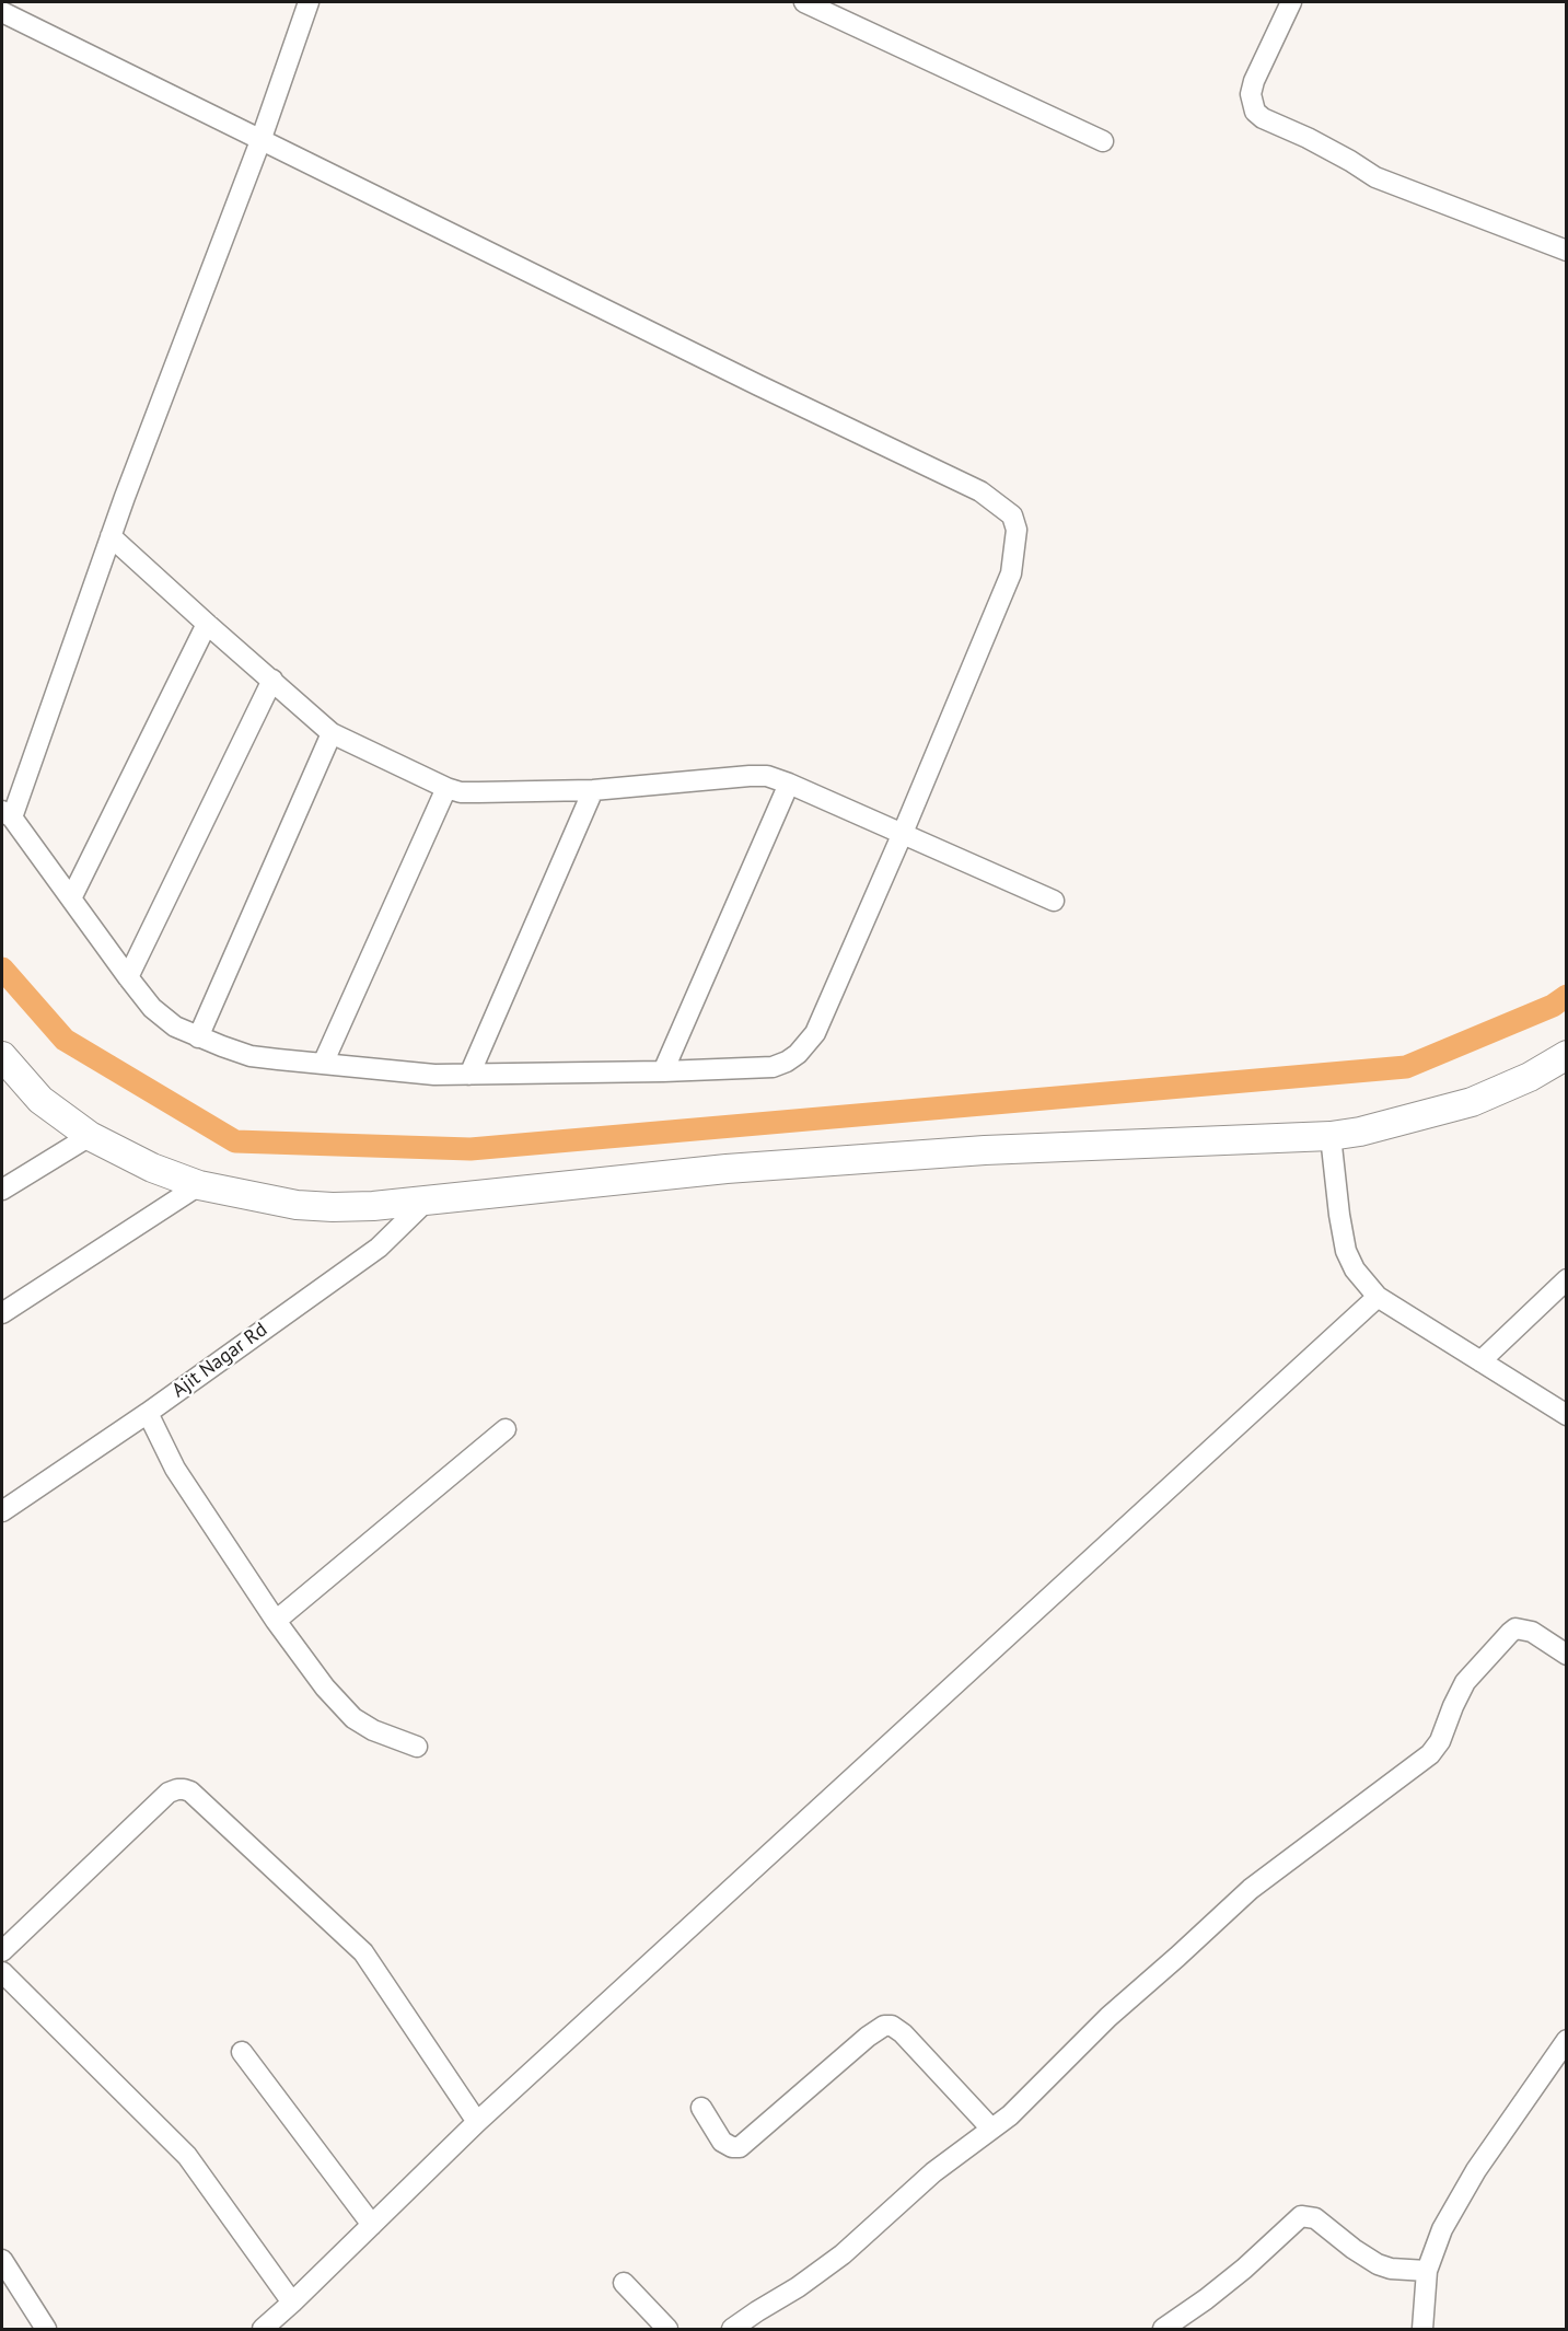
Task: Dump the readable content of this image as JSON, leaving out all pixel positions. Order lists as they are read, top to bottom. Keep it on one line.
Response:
{"streets":{"street":["Ajit Nagar Rd"]}}
